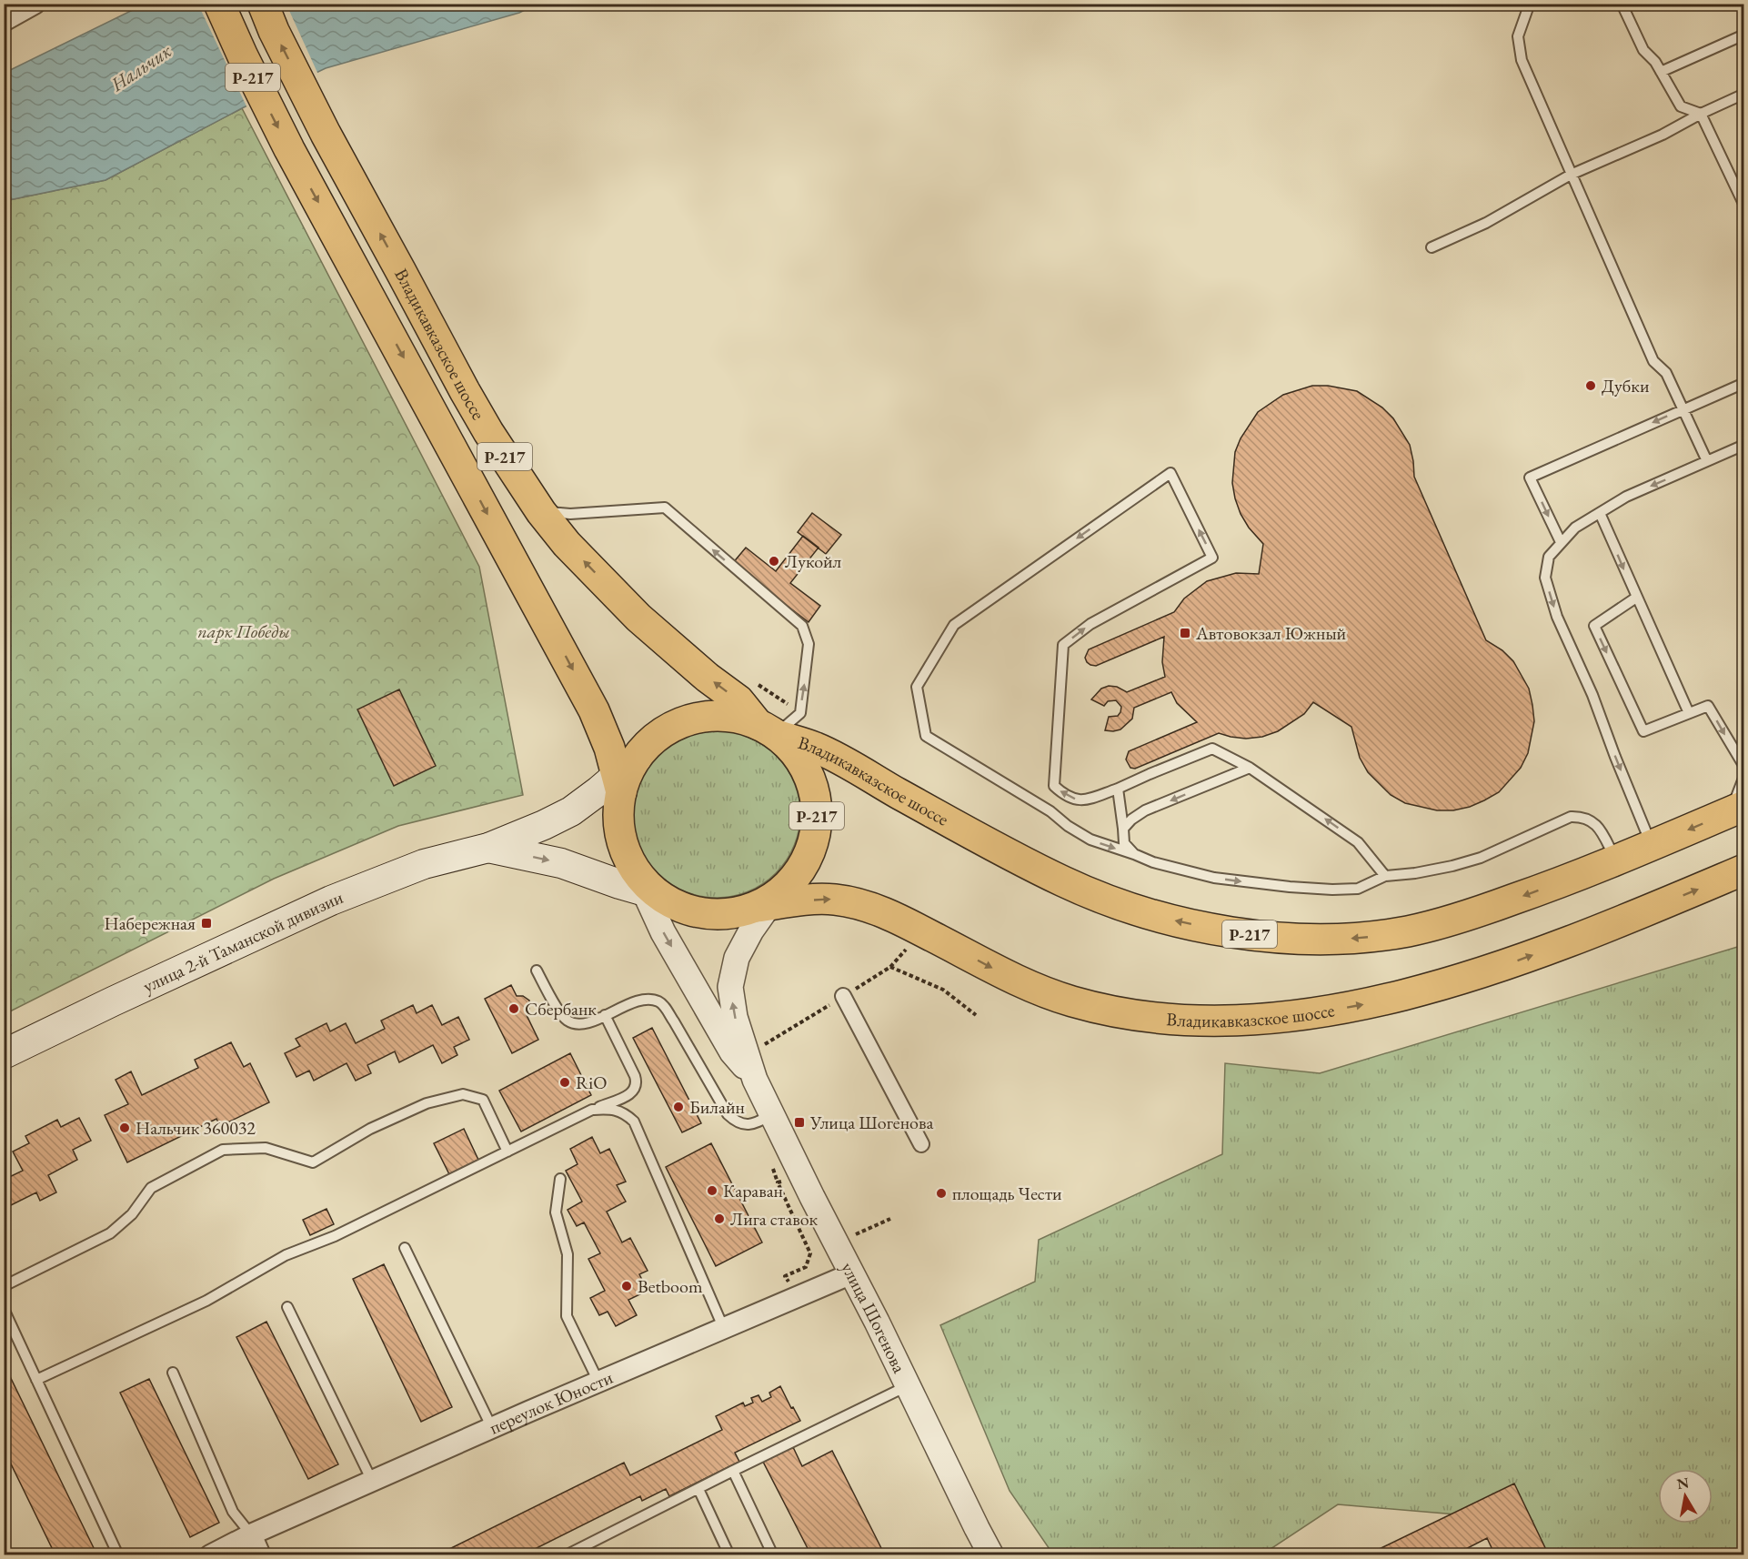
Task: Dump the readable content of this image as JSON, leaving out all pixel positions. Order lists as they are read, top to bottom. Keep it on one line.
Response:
{"streets":{"main road":["Р-217","Владикавказское шоссе","улица 2-й Таманской дивизии"],"street":["улица Шогенова","переулок Юности"]},"crossings":[["Р-217","Владикавказское шоссе"],["Р-217","улица 2-й Таманской дивизии"],["улица Шогенова","переулок Юности"]],"water":["Нальчик"],"parks":["парк Победы"],"places":{"other":["Дубки","Лукойл","Сбербанк","RiO","Билайн","Нальчик 360032","Караван","площадь Чести","Лига ставок","Betboom"],"transit":["Автовокзал Южный","Набережная","Улица Шогенова"]},"north":"top"}
